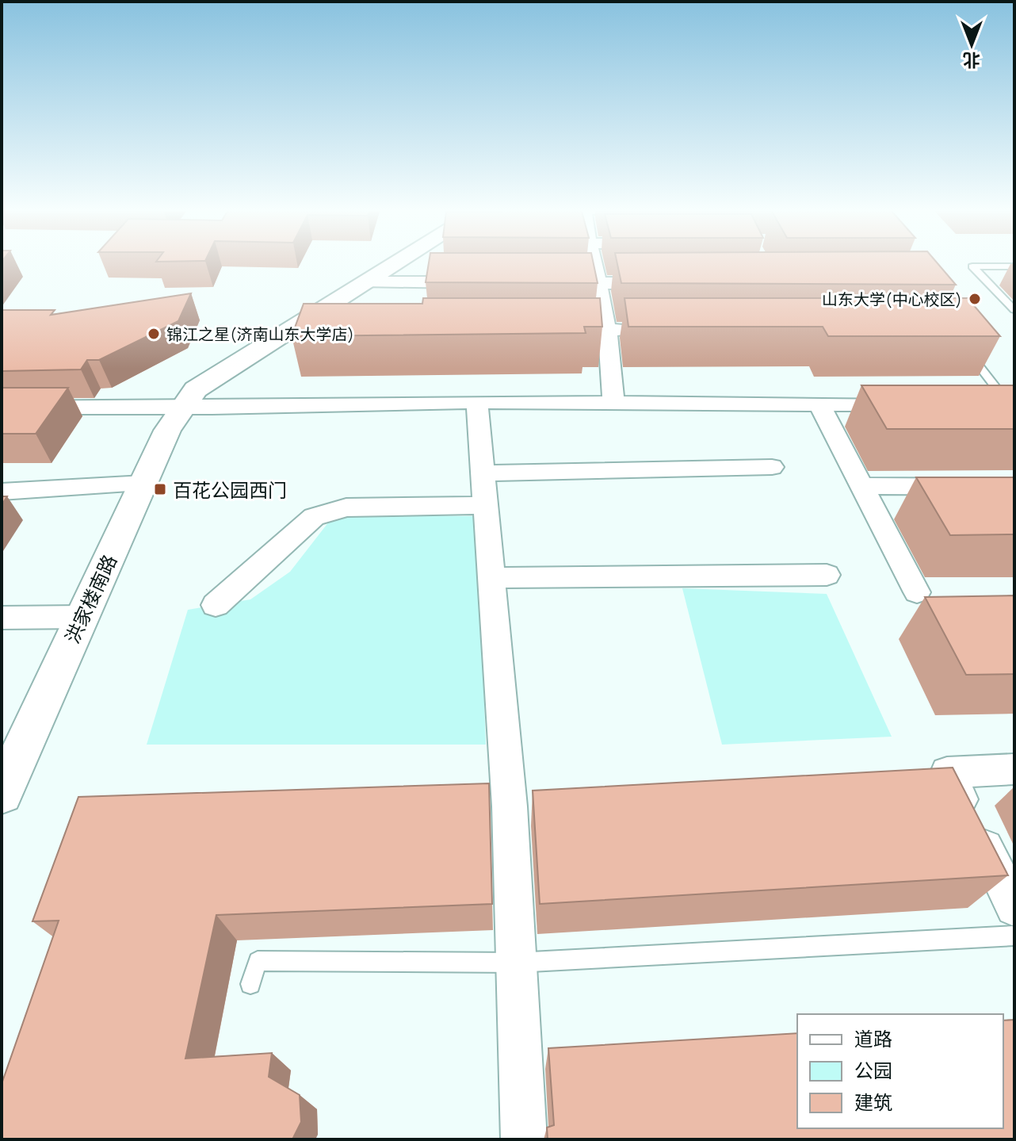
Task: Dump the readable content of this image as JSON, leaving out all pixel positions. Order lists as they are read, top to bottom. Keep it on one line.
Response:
{"streets":{"street":["洪家楼南路"]},"places":{"other":["山东大学(中心校区)","锦江之星(济南山东大学店)"],"transit":["百花公园西门"]},"legend":["道路","公园","建筑"],"north":"bottom"}
